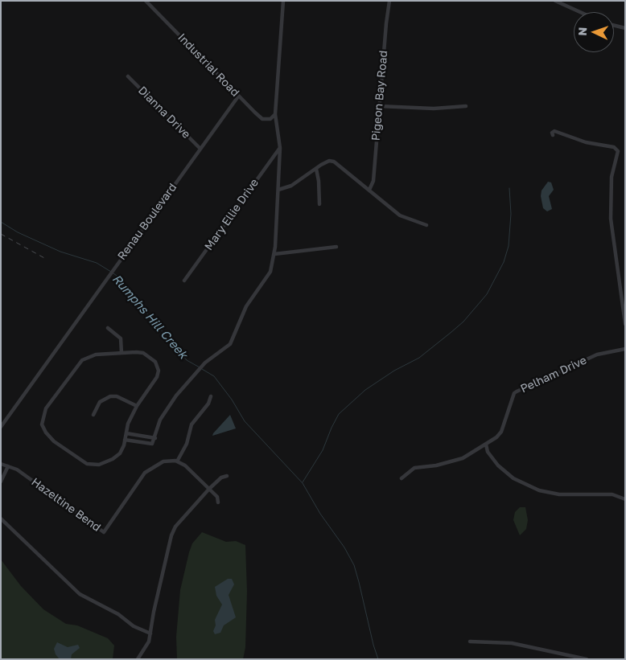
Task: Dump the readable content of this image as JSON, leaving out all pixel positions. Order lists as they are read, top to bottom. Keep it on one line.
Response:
{"streets":{"street":["Industrial Road","Pigeon Bay Road","Dianna Drive","Mary Ellie Drive","Renau Boulevard","Pelham Drive","Hazeltine Bend"]},"crossings":[["Industrial Road","Renau Boulevard"],["Dianna Drive","Renau Boulevard"]],"water":["Rumphs Hill Creek"],"north":"left"}
